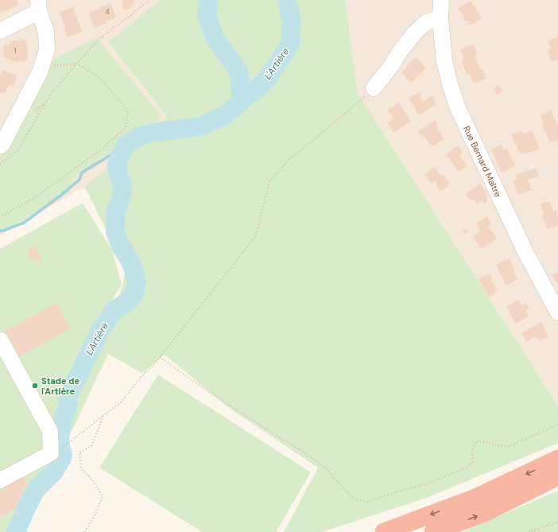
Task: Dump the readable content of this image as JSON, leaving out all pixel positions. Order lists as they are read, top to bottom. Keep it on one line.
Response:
{"streets":{"street":["Rue Bernard Maître"]},"water":["L'Artière"],"places":["Stade de l'Artière"],"house_numbers":["4","1"]}
